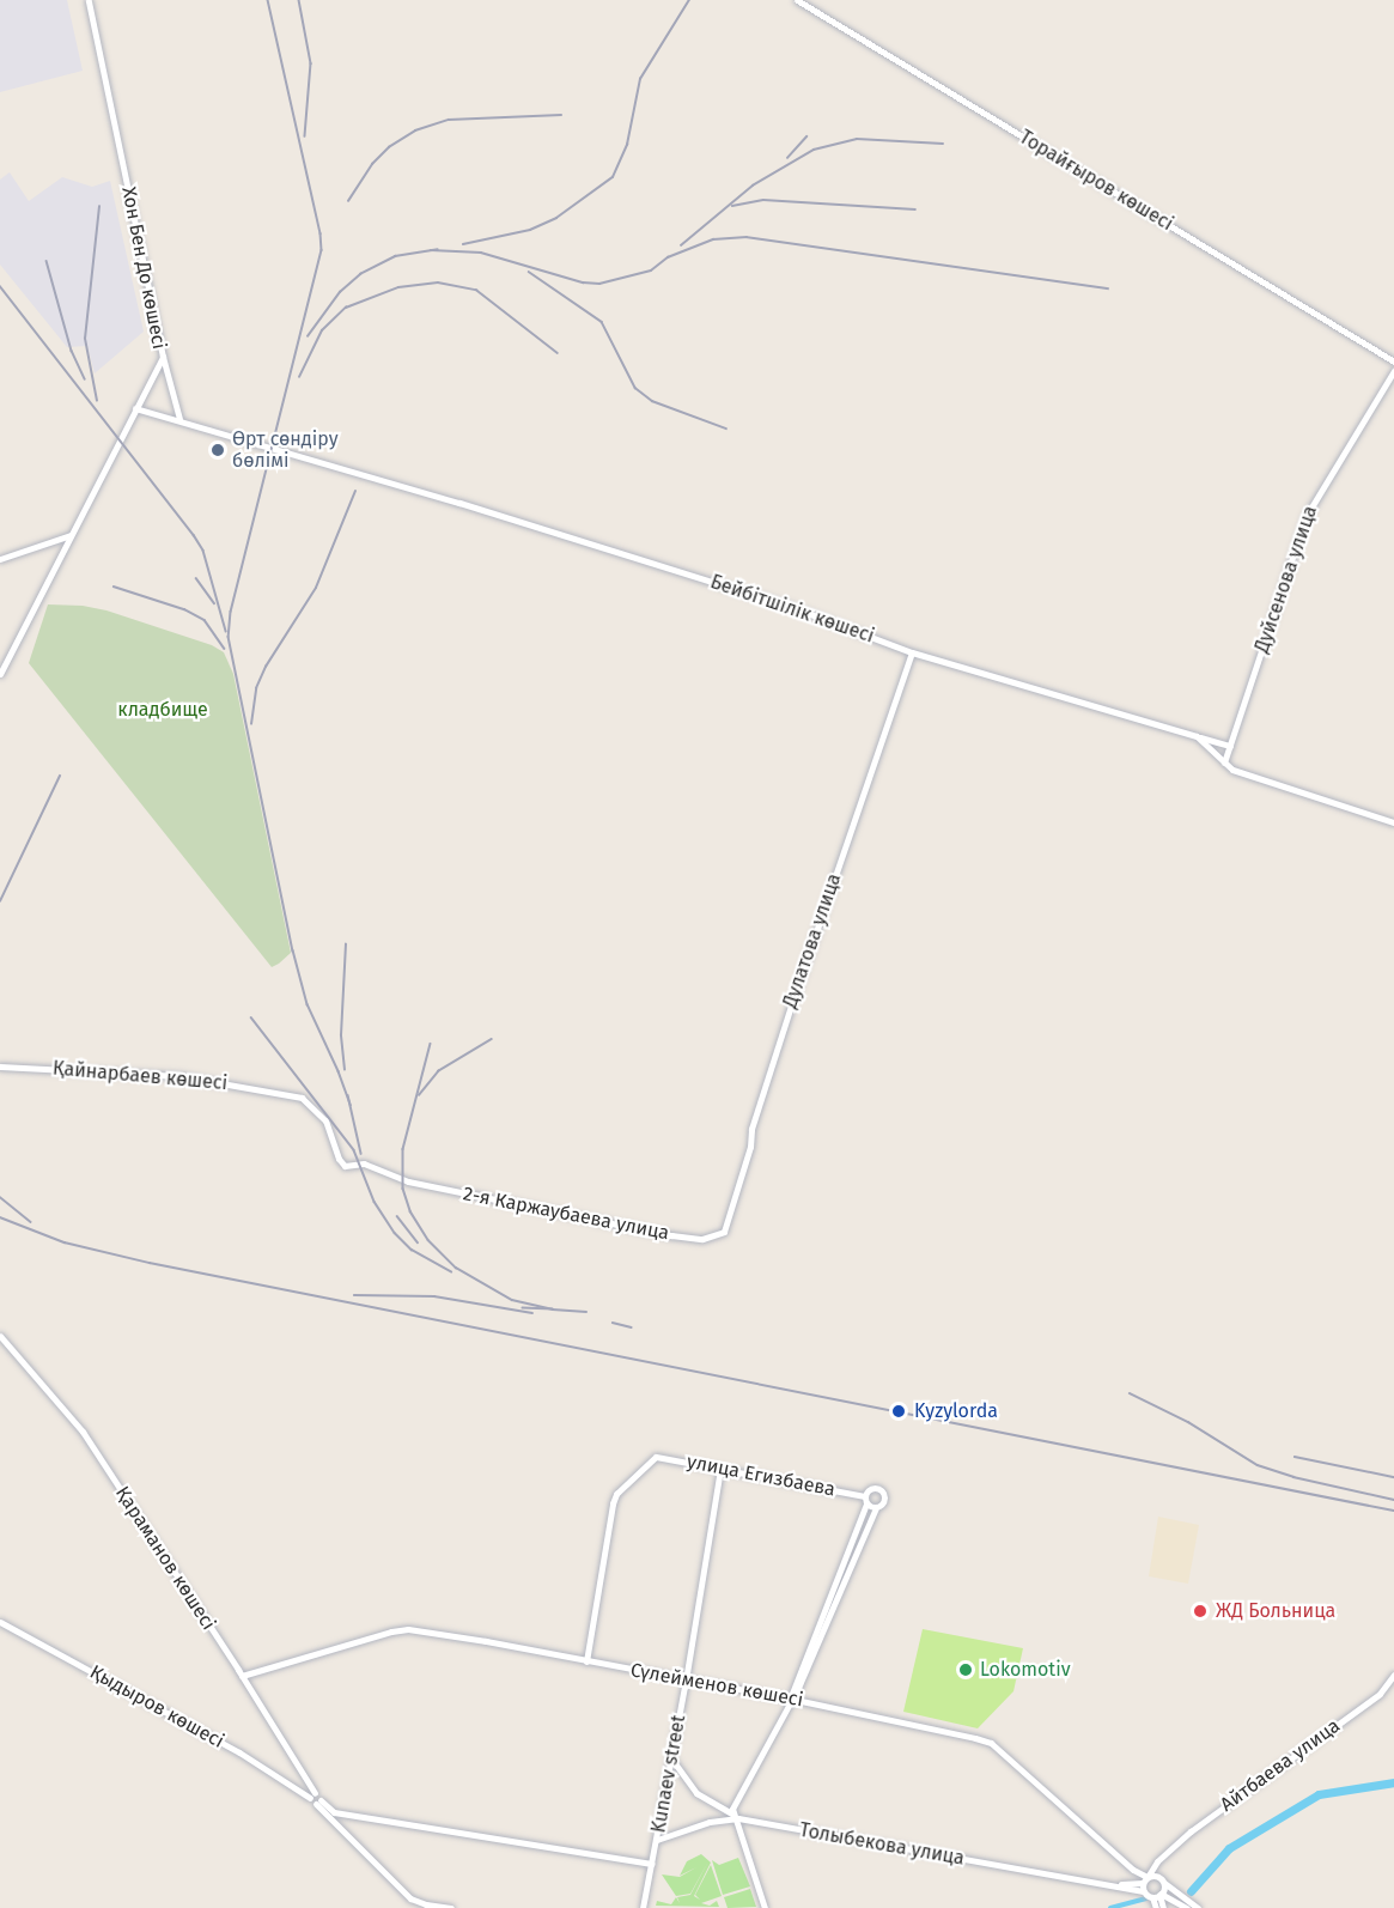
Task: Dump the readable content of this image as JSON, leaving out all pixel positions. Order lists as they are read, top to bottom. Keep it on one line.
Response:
{"streets":{"street":["Торайғыров көшесі","Хон Бен До көшесі","Дуйсенова улица","Бейбітшілік көшесі","Дулатова улица","Қайнарбаев көшесі","2-я Каржаубаева улица","улица Егизбаева","Қараманов көшесі","Сүлейменов көшесі","Қыдыров көшесі","Айтбаева улица","Kunaev street","Толыбекова улица"]},"crossings":[["Хон Бен До көшесі","Бейбітшілік көшесі"],["Дуйсенова улица","Бейбітшілік көшесі"],["Бейбітшілік көшесі","Дулатова улица"],["Дулатова улица","2-я Каржаубаева улица"],["Қайнарбаев көшесі","2-я Каржаубаева улица"],["улица Егизбаева","Сүлейменов көшесі"],["улица Егизбаева","Kunaev street"],["Қараманов көшесі","Сүлейменов көшесі"],["Қараманов көшесі","Қыдыров көшесі"],["Сүлейменов көшесі","Айтбаева улица"],["Сүлейменов көшесі","Kunaev street"],["Сүлейменов көшесі","Толыбекова улица"],["Айтбаева улица","Толыбекова улица"],["Kunaev street","Толыбекова улица"]],"parks":["кладбище"],"places":["Өрт сөндіру бөлімі","Kyzylorda","ЖД Больница","Lokomotiv"]}
